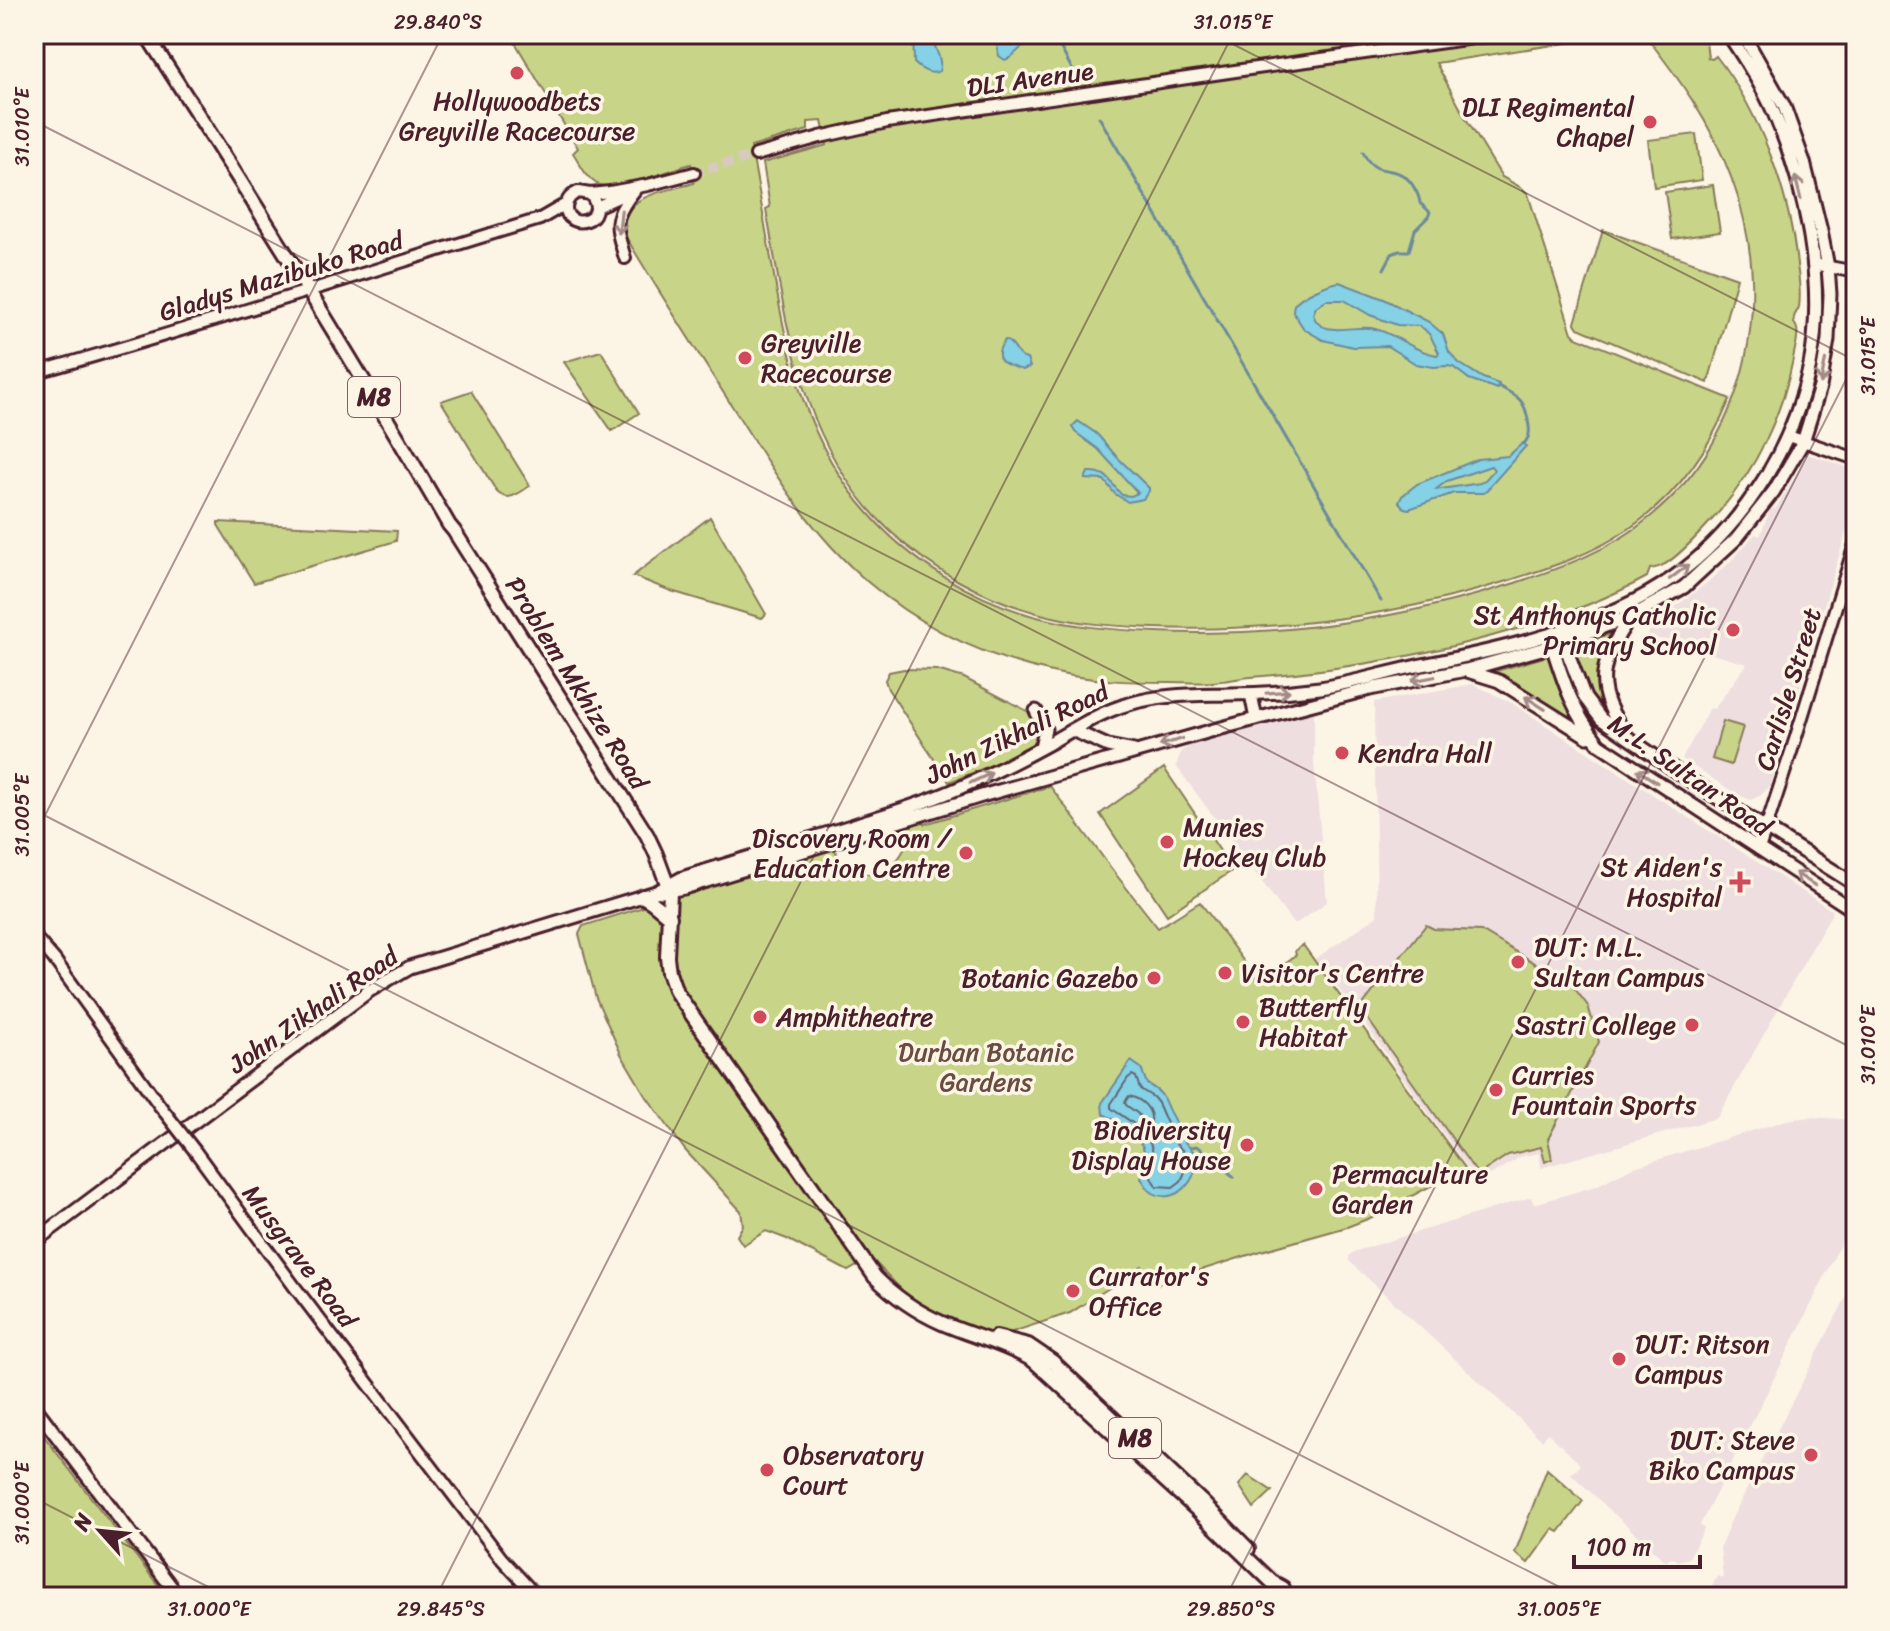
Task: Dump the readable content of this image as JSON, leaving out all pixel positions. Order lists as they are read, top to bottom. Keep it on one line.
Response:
{"streets":{"main road":["M8","Problem Mkhize Road","John Zikhali Road","M.L. Sultan Road"],"street":["DLI Avenue","Gladys Mazibuko Road","Carlisle Street","Musgrave Road"]},"crossings":[["Gladys Mazibuko Road","Problem Mkhize Road"],["M8","Problem Mkhize Road"],["Problem Mkhize Road","John Zikhali Road"],["Carlisle Street","M.L. Sultan Road"],["John Zikhali Road","M.L. Sultan Road"]],"parks":["Durban Botanic Gardens"],"places":{"other":["Hollywoodbets Greyville Racecourse","DLI Regimental Chapel","Greyville Racecourse","St Anthonys Catholic Primary School","Kendra Hall","Munies Hockey Club","Discovery Room / Education Centre","DUT: M.L. Sultan Campus","Visitor's Centre","Botanic Gazebo","Amphitheatre","Butterfly Habitat","Sastri College","Curries Fountain Sports","Biodiversity Display House","Permaculture Garden","Currator's Office","DUT: Ritson Campus","DUT: Steve Biko Campus","Observatory Court"],"health":["St Aiden's Hospital"]},"scale_bar":"100 m","north":"top left","coordinates":["29.840°S","31.015°E","31.010°E","31.005°E","31.000°E","29.845°S","29.850°S"]}
